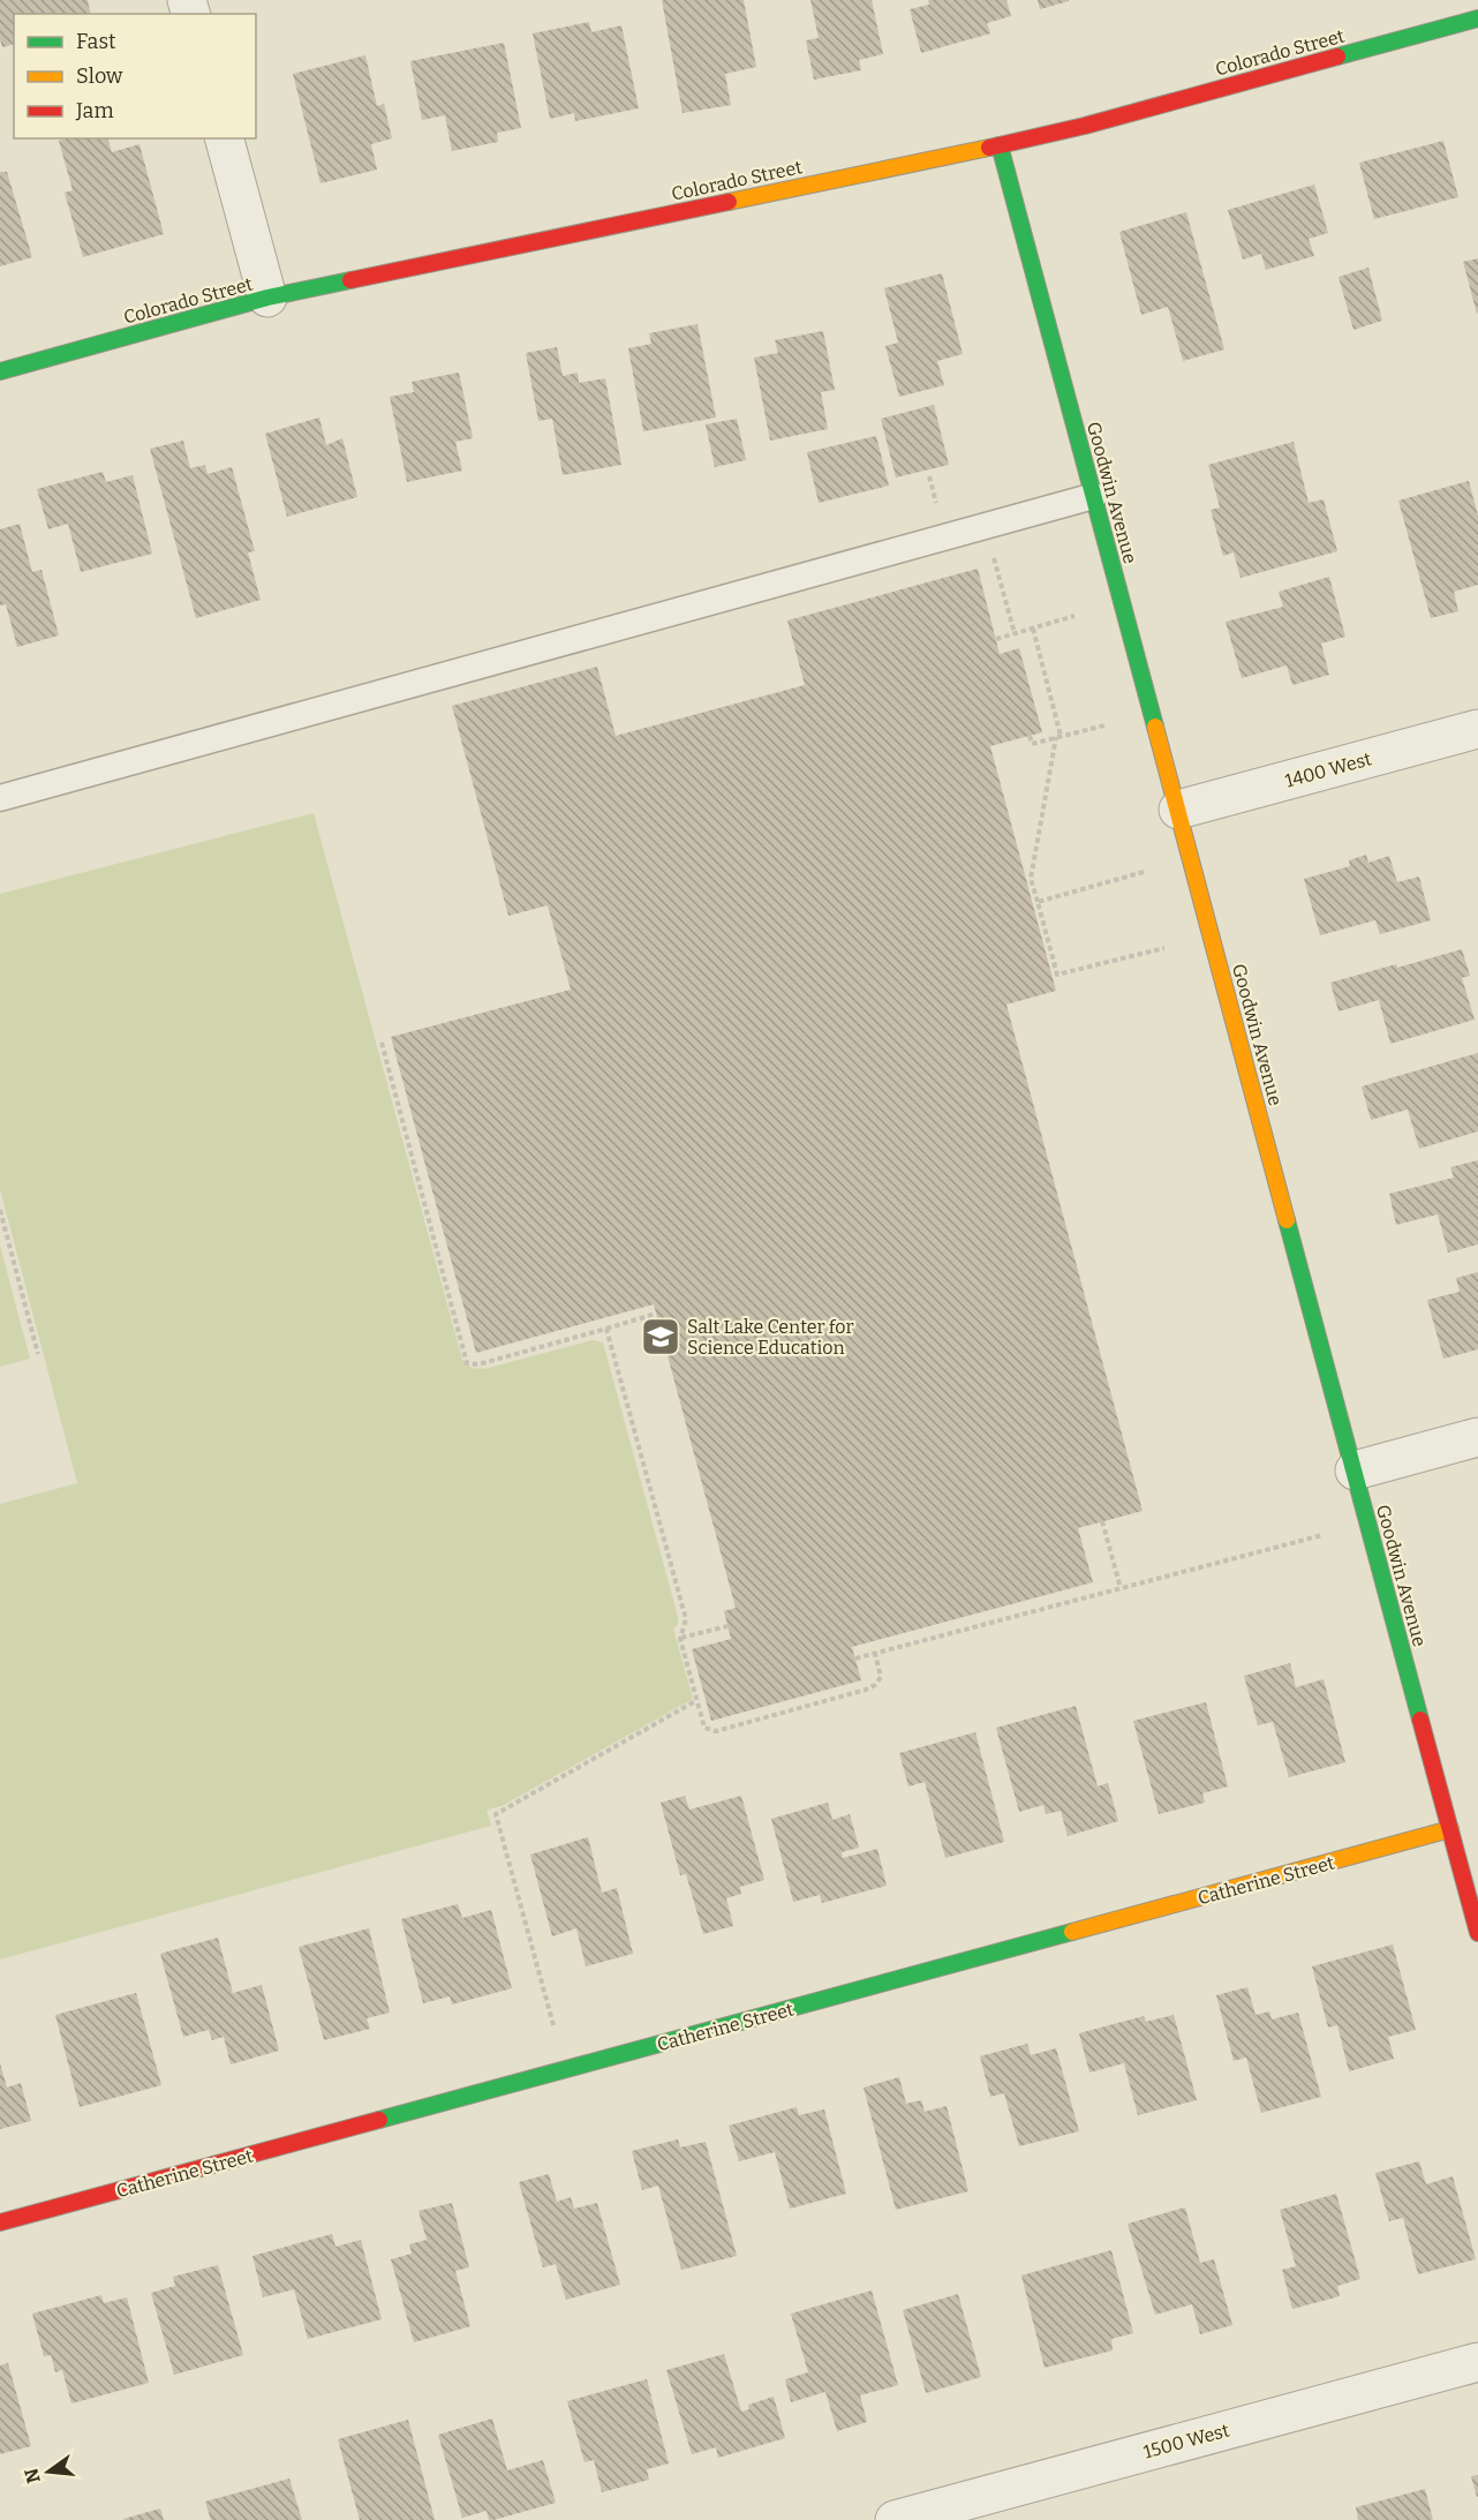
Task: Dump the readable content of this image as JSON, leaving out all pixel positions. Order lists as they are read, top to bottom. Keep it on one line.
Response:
{"streets":{"street":["Colorado Street","Goodwin Avenue","1400 West","Catherine Street","1500 West"]},"crossings":[["Colorado Street","Goodwin Avenue"],["Goodwin Avenue","1400 West"],["Goodwin Avenue","Catherine Street"]],"places":{"school or university":["Salt Lake Center for Science Education"]},"legend":["Fast","Slow","Jam"],"north":"left"}
